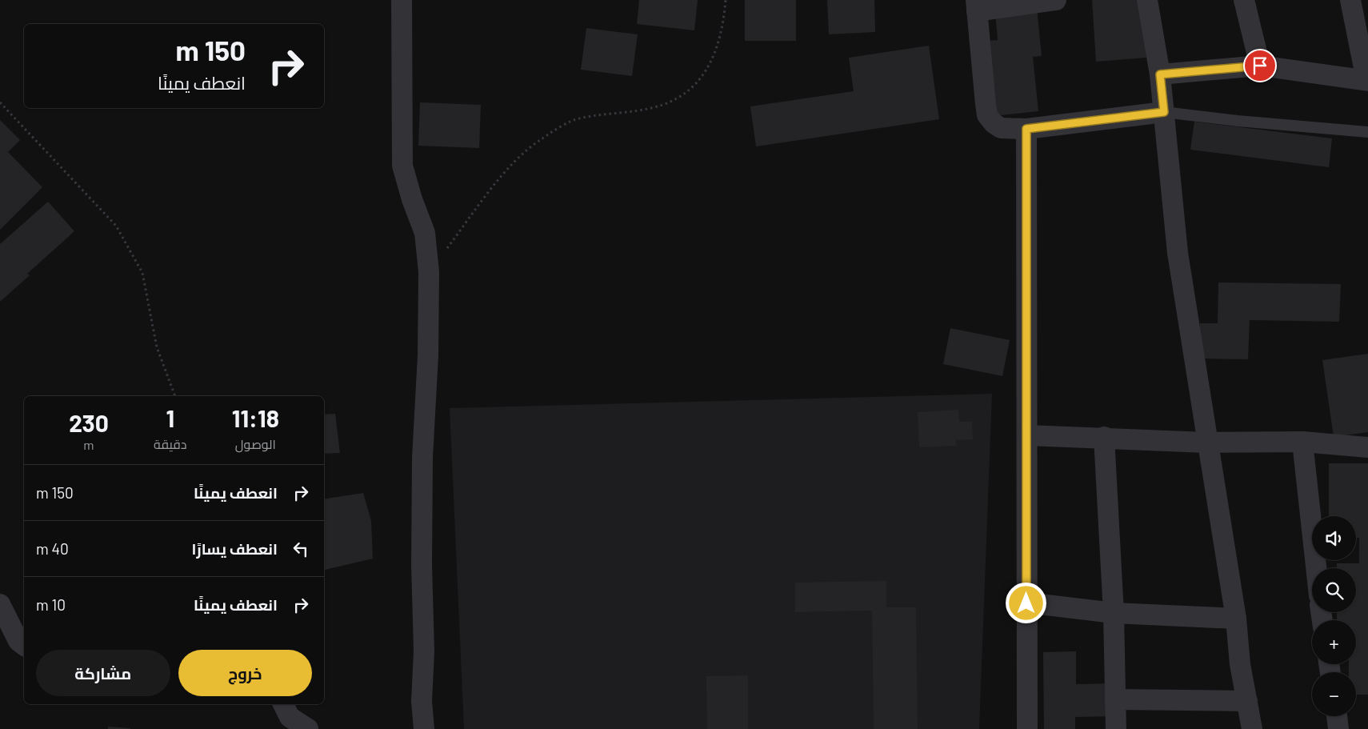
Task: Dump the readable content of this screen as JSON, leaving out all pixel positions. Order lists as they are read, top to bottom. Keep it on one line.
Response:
{"page":{"turn":["150 m","انعطف يمينًا"],"eta":["11:18","الوصول","1","دقيقة","230","m"],"list":[{"name":"انعطف يمينًا","value":"150 m"},{"name":"انعطف يسارًا","value":"40 m"},{"name":"انعطف يمينًا","value":"10 m"}],"map_buttons":["+","−"],"buttons":["خروج","مشاركة"]}}
